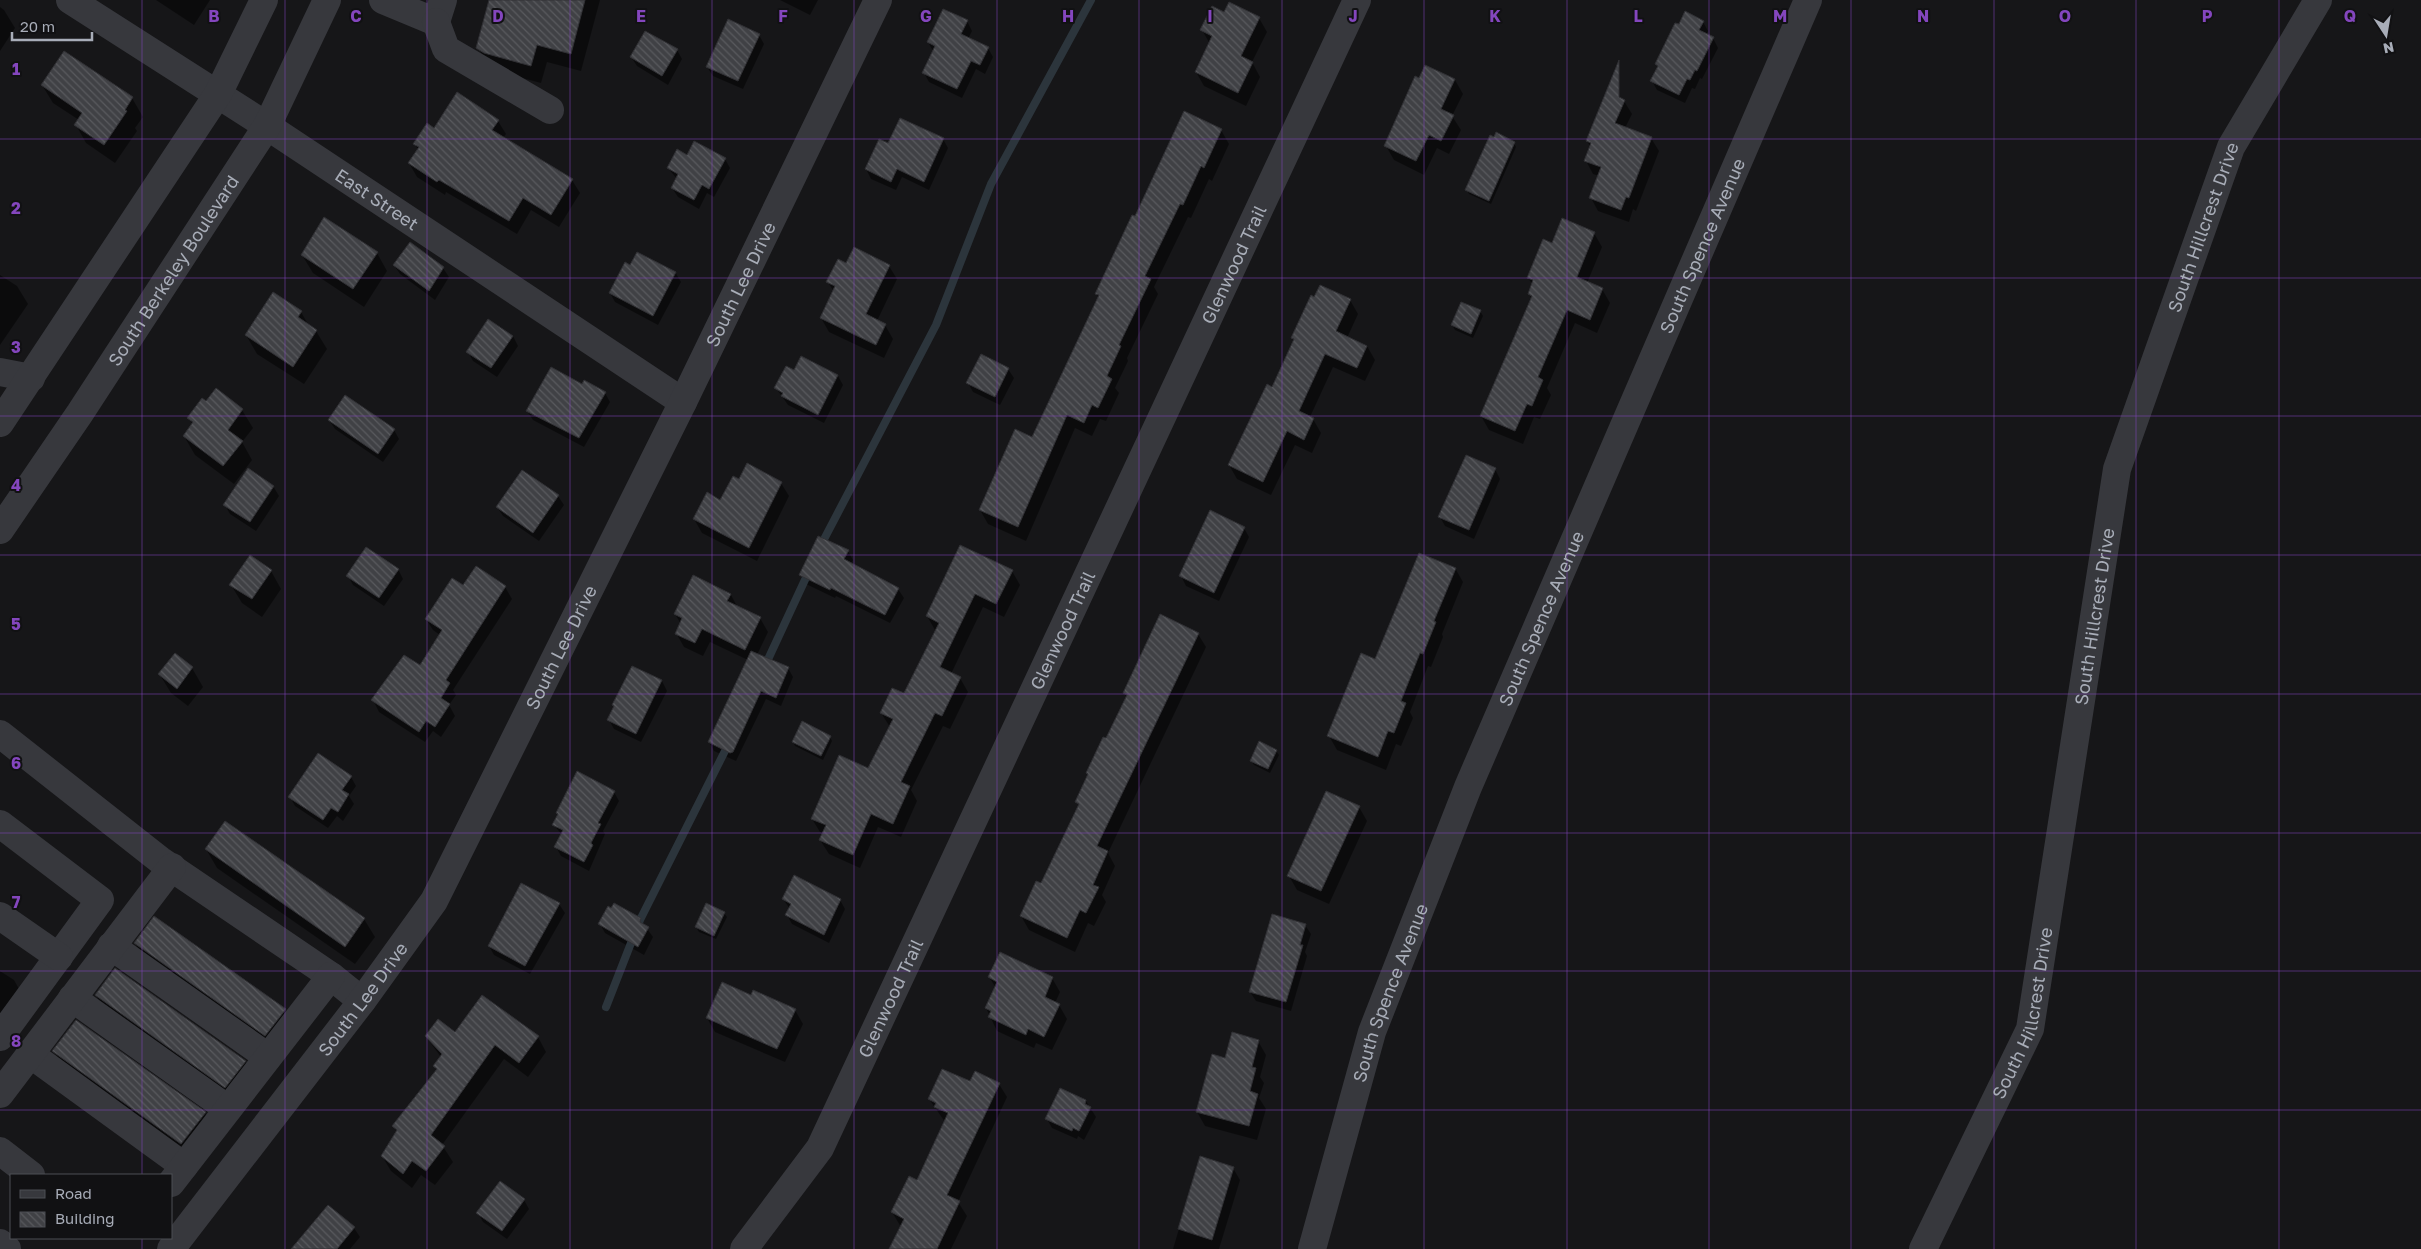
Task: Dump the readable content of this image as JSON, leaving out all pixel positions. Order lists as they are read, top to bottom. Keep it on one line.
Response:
{"streets":{"street":["East Street","South Hillcrest Drive","South Spence Avenue","Glenwood Trail","South Berkeley Boulevard","South Lee Drive"]},"crossings":[["East Street","South Berkeley Boulevard"],["East Street","South Lee Drive"]],"legend":["Road","Building"],"scale_bar":"20 m","north":"bottom","grid":{"columns":["B","C","D","E","F","G","H","I","J","K","L","M","N","O","P","Q"],"rows":["1","2","3","4","5","6","7","8"]}}
